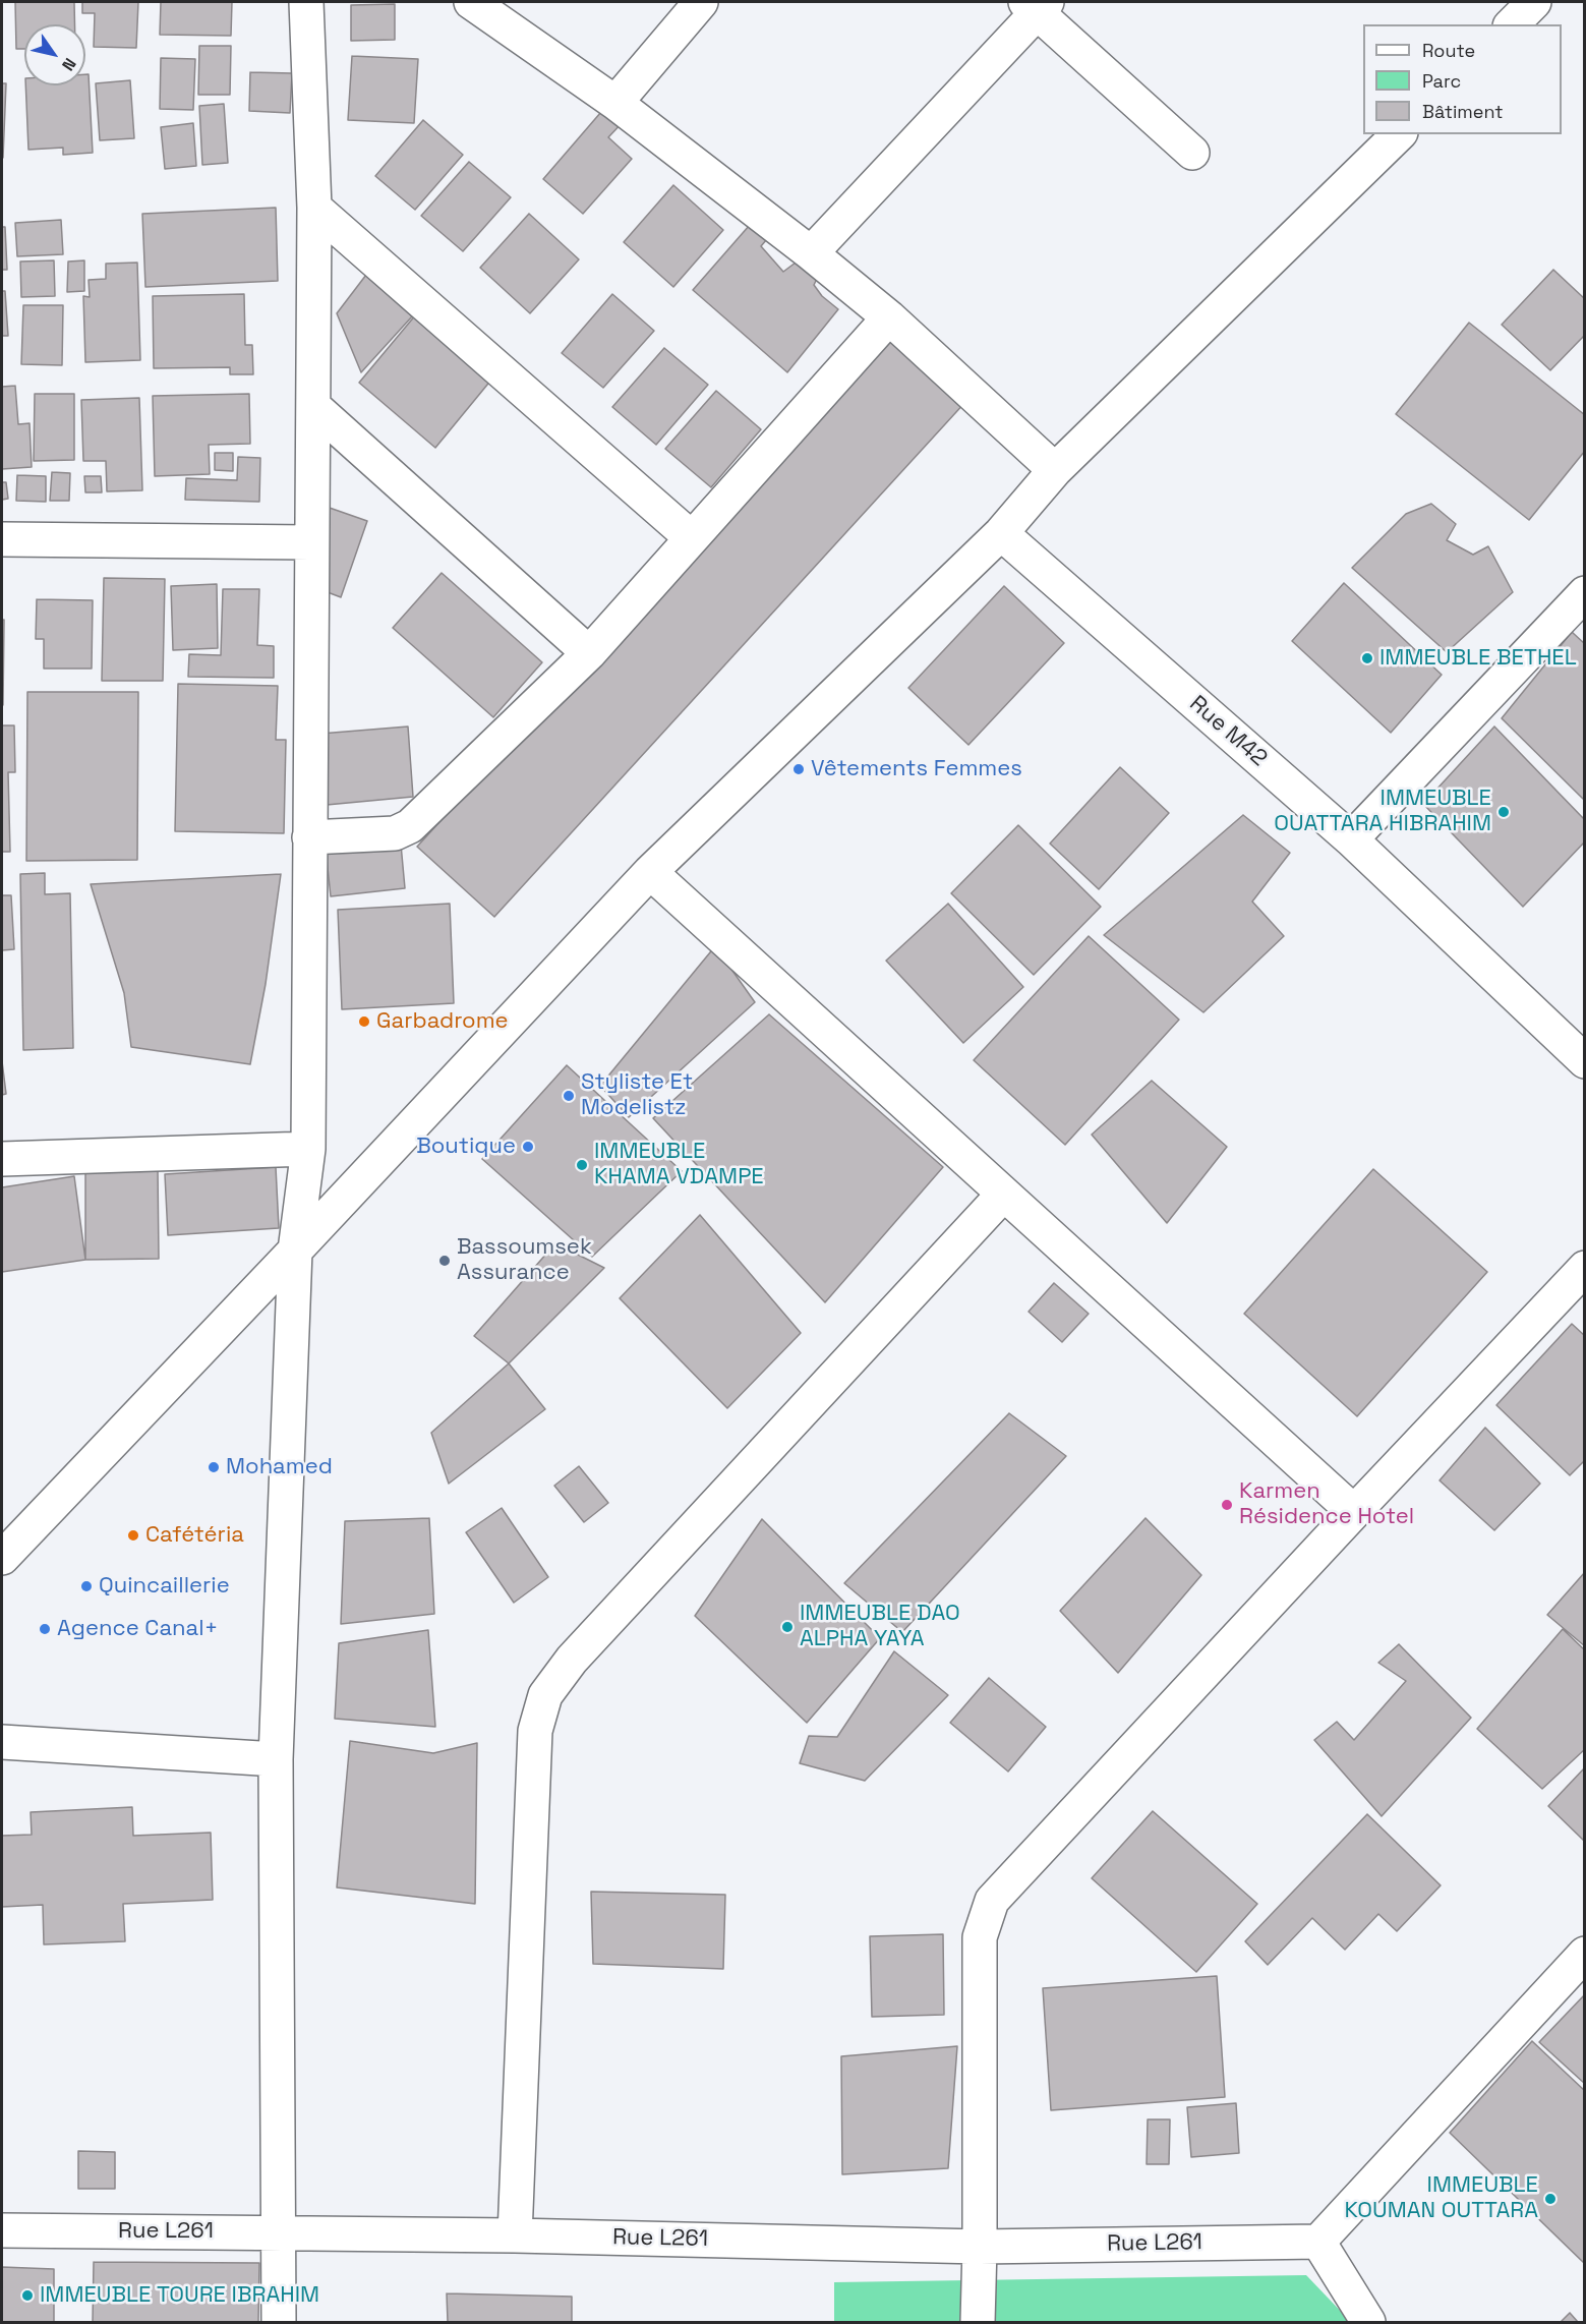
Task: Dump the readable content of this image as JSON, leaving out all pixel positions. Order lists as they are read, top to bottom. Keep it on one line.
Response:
{"streets":{"street":["Rue M42","Rue L261"]},"places":["IMMEUBLE BETHEL","Vêtements Femmes","IMMEUBLE OUATTARA HIBRAHIM","Garbadrome","Styliste Et Modelistz","Boutique","IMMEUBLE KHAMA VDAMPE","Bassoumsek Assurance","Mohamed","Karmen Résidence Hotel","Cafétéria","Quincaillerie","IMMEUBLE DAO ALPHA YAYA","Agence Canal+","IMMEUBLE KOUMAN OUTTARA","IMMEUBLE TOURE IBRAHIM"],"legend":["Route","Parc","Bâtiment"],"north":"bottom right"}
